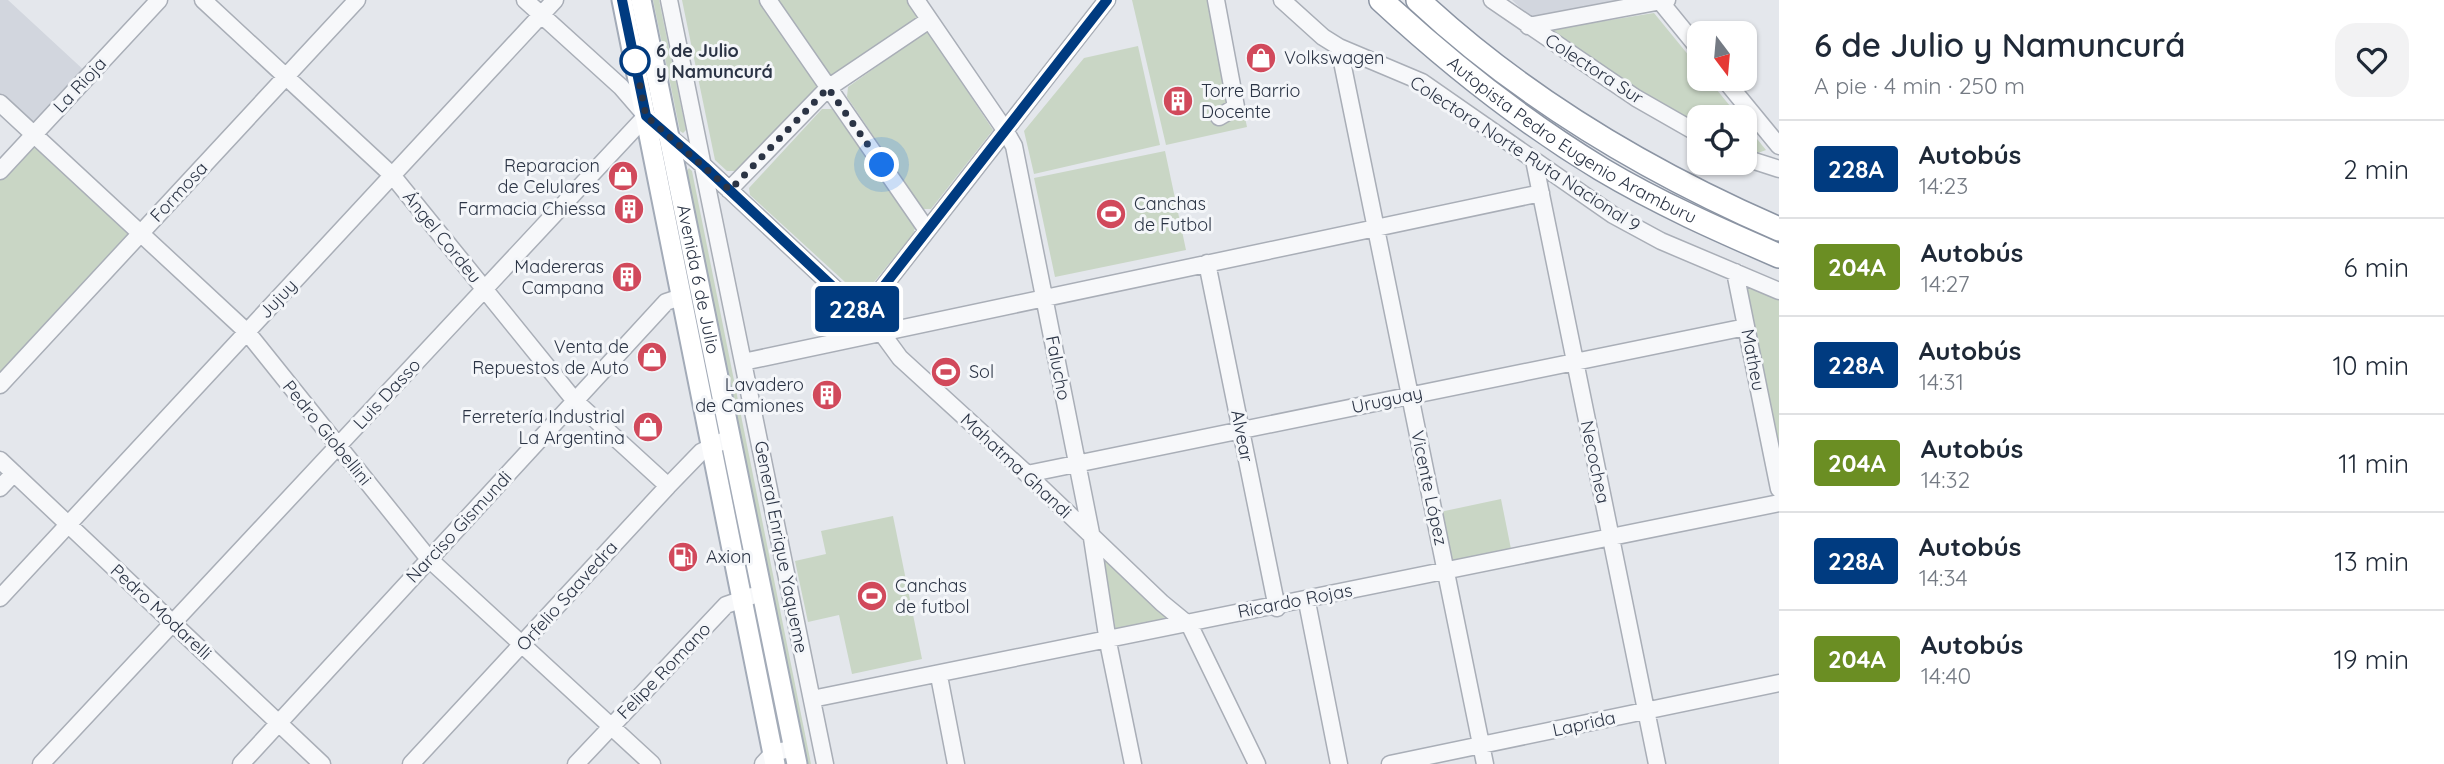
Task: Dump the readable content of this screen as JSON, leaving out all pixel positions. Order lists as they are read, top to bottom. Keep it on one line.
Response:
{"streets":{"highway":["Autopista Pedro Eugenio Aramburu"],"main road":["Avenida 6 de Julio"],"street":["Colectora Sur","La Rioja","Colectora Norte Ruta Nacional 9","Formosa","Ángel Cordeu","Jujuy","Matheu","Falucho","Luis Dasso","Uruguay","Pedro Giobellini","Alvear","Necochea","Mahatma Ghandi","Vicente López","Narciso Gismundi","General Enrique Yaqueme","Orfelio Saavedra","Ricardo Rojas","Pedro Modarelli","Felipe Romano","Laprida"]},"crossings":[["La Rioja","Pedro Giobellini"],["Colectora Norte Ruta Nacional 9","Matheu"],["Colectora Norte Ruta Nacional 9","Necochea"],["Colectora Norte Ruta Nacional 9","Vicente López"],["Formosa","Ángel Cordeu"],["Formosa","Pedro Giobellini"],["Ángel Cordeu","Jujuy"],["Ángel Cordeu","Luis Dasso"],["Ángel Cordeu","Narciso Gismundi"],["Ángel Cordeu","Orfelio Saavedra"],["Avenida 6 de Julio","Luis Dasso"],["Avenida 6 de Julio","Mahatma Ghandi"],["Avenida 6 de Julio","Narciso Gismundi"],["Avenida 6 de Julio","Orfelio Saavedra"],["Avenida 6 de Julio","Felipe Romano"],["Jujuy","Pedro Giobellini"],["Jujuy","Mahatma Ghandi"],["Jujuy","Pedro Modarelli"],["Matheu","Uruguay"],["Falucho","Uruguay"],["Falucho","Mahatma Ghandi"],["Falucho","Ricardo Rojas"],["Luis Dasso","Pedro Giobellini"],["Luis Dasso","Mahatma Ghandi"],["Luis Dasso","Pedro Modarelli"],["Uruguay","Alvear"],["Uruguay","Necochea"],["Uruguay","Mahatma Ghandi"],["Uruguay","Vicente López"],["Pedro Giobellini","Narciso Gismundi"],["Pedro Giobellini","Orfelio Saavedra"],["Pedro Giobellini","Felipe Romano"],["Alvear","Ricardo Rojas"],["Necochea","Ricardo Rojas"],["Necochea","Laprida"],["Mahatma Ghandi","General Enrique Yaqueme"],["Mahatma Ghandi","Ricardo Rojas"],["Vicente López","Ricardo Rojas"],["Vicente López","Laprida"],["Narciso Gismundi","Pedro Modarelli"],["General Enrique Yaqueme","Ricardo Rojas"]],"places":{"shop":["Volkswagen","Reparacion de Celulares","Venta de Repuestos de Auto","Ferretería Industrial La Argentina"],"other":["6 de Julio y Namuncurá"],"building":["Torre Barrio Docente","Farmacia Chiessa","Madereras Campana","Lavadero de Camiones"],"sports":["Canchas de Futbol","Sol","Canchas de futbol"],"fuel station":["Axion"]},"lines":["bus line 228A"],"north":"bottom","page":{"on_map":"228A","heading":["6 de Julio y Namuncurá","A pie · 4 min · 250 m"],"list":[{"mark":"228A","name":"Autobús","note":"14:23","value":"2 min"},{"mark":"204A","name":"Autobús","note":"14:27","value":"6 min"},{"mark":"228A","name":"Autobús","note":"14:31","value":"10 min"},{"mark":"204A","name":"Autobús","note":"14:32","value":"11 min"},{"mark":"228A","name":"Autobús","note":"14:34","value":"13 min"},{"mark":"204A","name":"Autobús","note":"14:40","value":"19 min"}]}}
